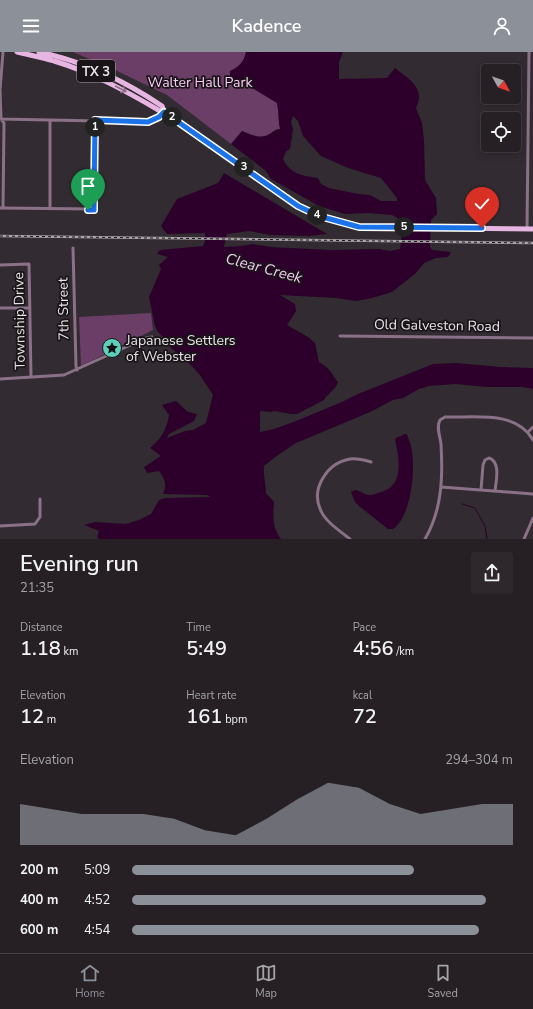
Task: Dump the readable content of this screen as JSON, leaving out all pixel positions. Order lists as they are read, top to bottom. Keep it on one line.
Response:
{"streets":{"main road":["TX 3"],"street":["7th Street","Township Drive","Old Galveston Road"]},"water":["Clear Creek"],"parks":["Walter Hall Park"],"places":{"place":["Japanese Settlers of Webster"]},"north":"bottom right","page":{"header":"Kadence","pins":["2","1","3","4","5"],"heading":["Evening run","21:35"],"stats":[["Distance","1.18 km"],["Time","5:49"],["Pace","4:56 /km"],["Elevation","12 m"],["Heart rate","161 bpm"],["kcal","72"]],"chart":["Elevation","294–304 m"],"list":[{"name":"200 m","note":"5:09"},{"name":"400 m","note":"4:52"},{"name":"600 m","note":"4:54"}],"tabs":["Home","Map","Saved"]}}
